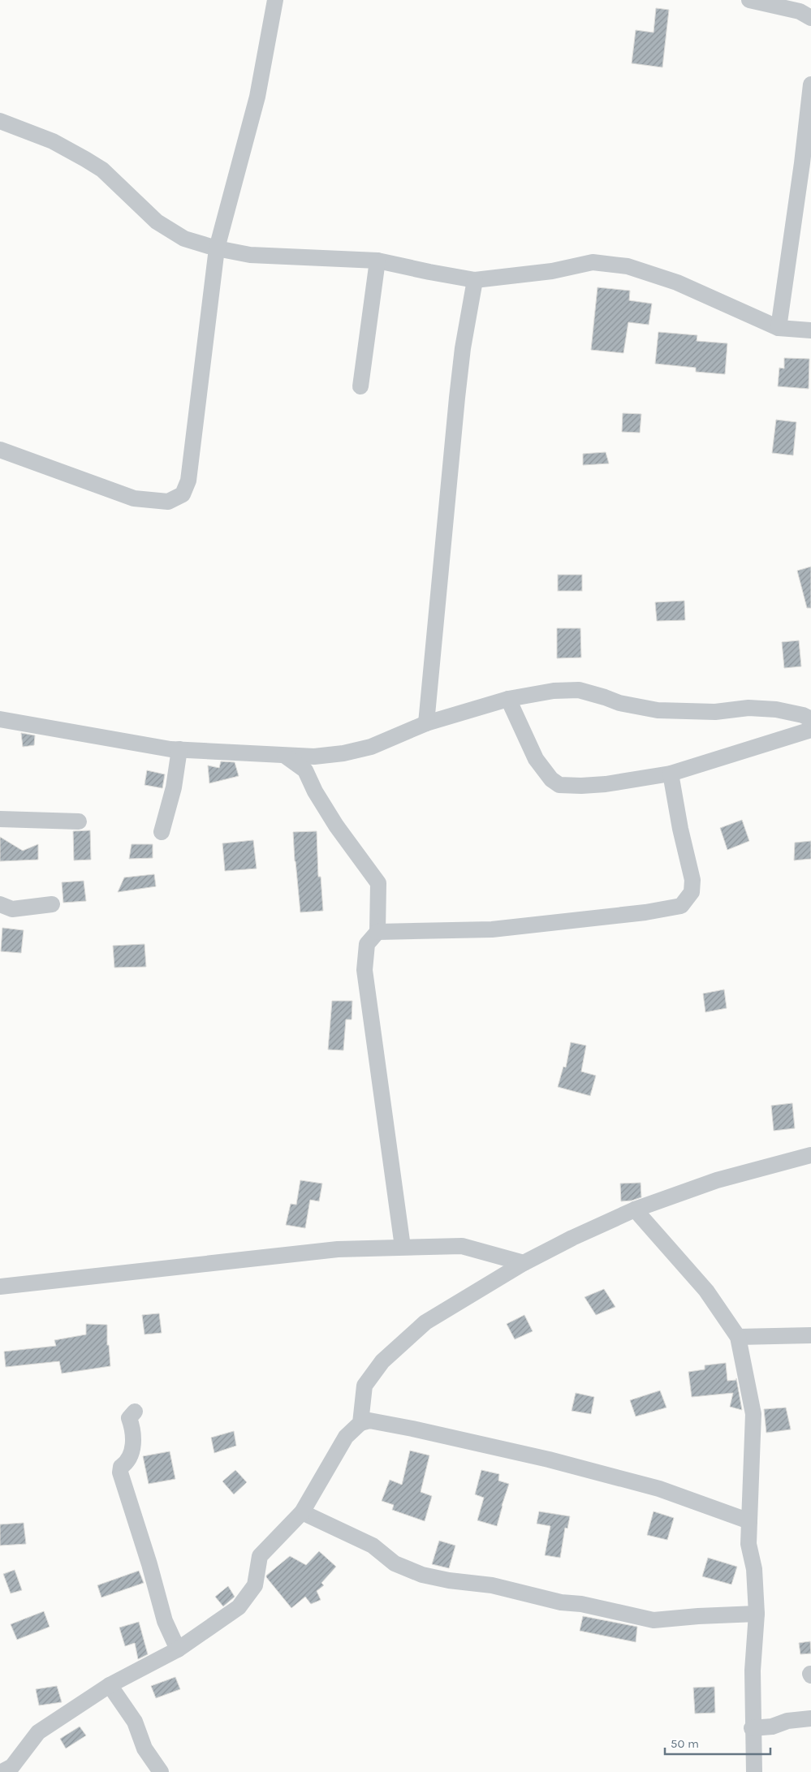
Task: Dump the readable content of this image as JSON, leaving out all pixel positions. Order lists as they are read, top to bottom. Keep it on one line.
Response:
{"scale_bar":"50 m"}
